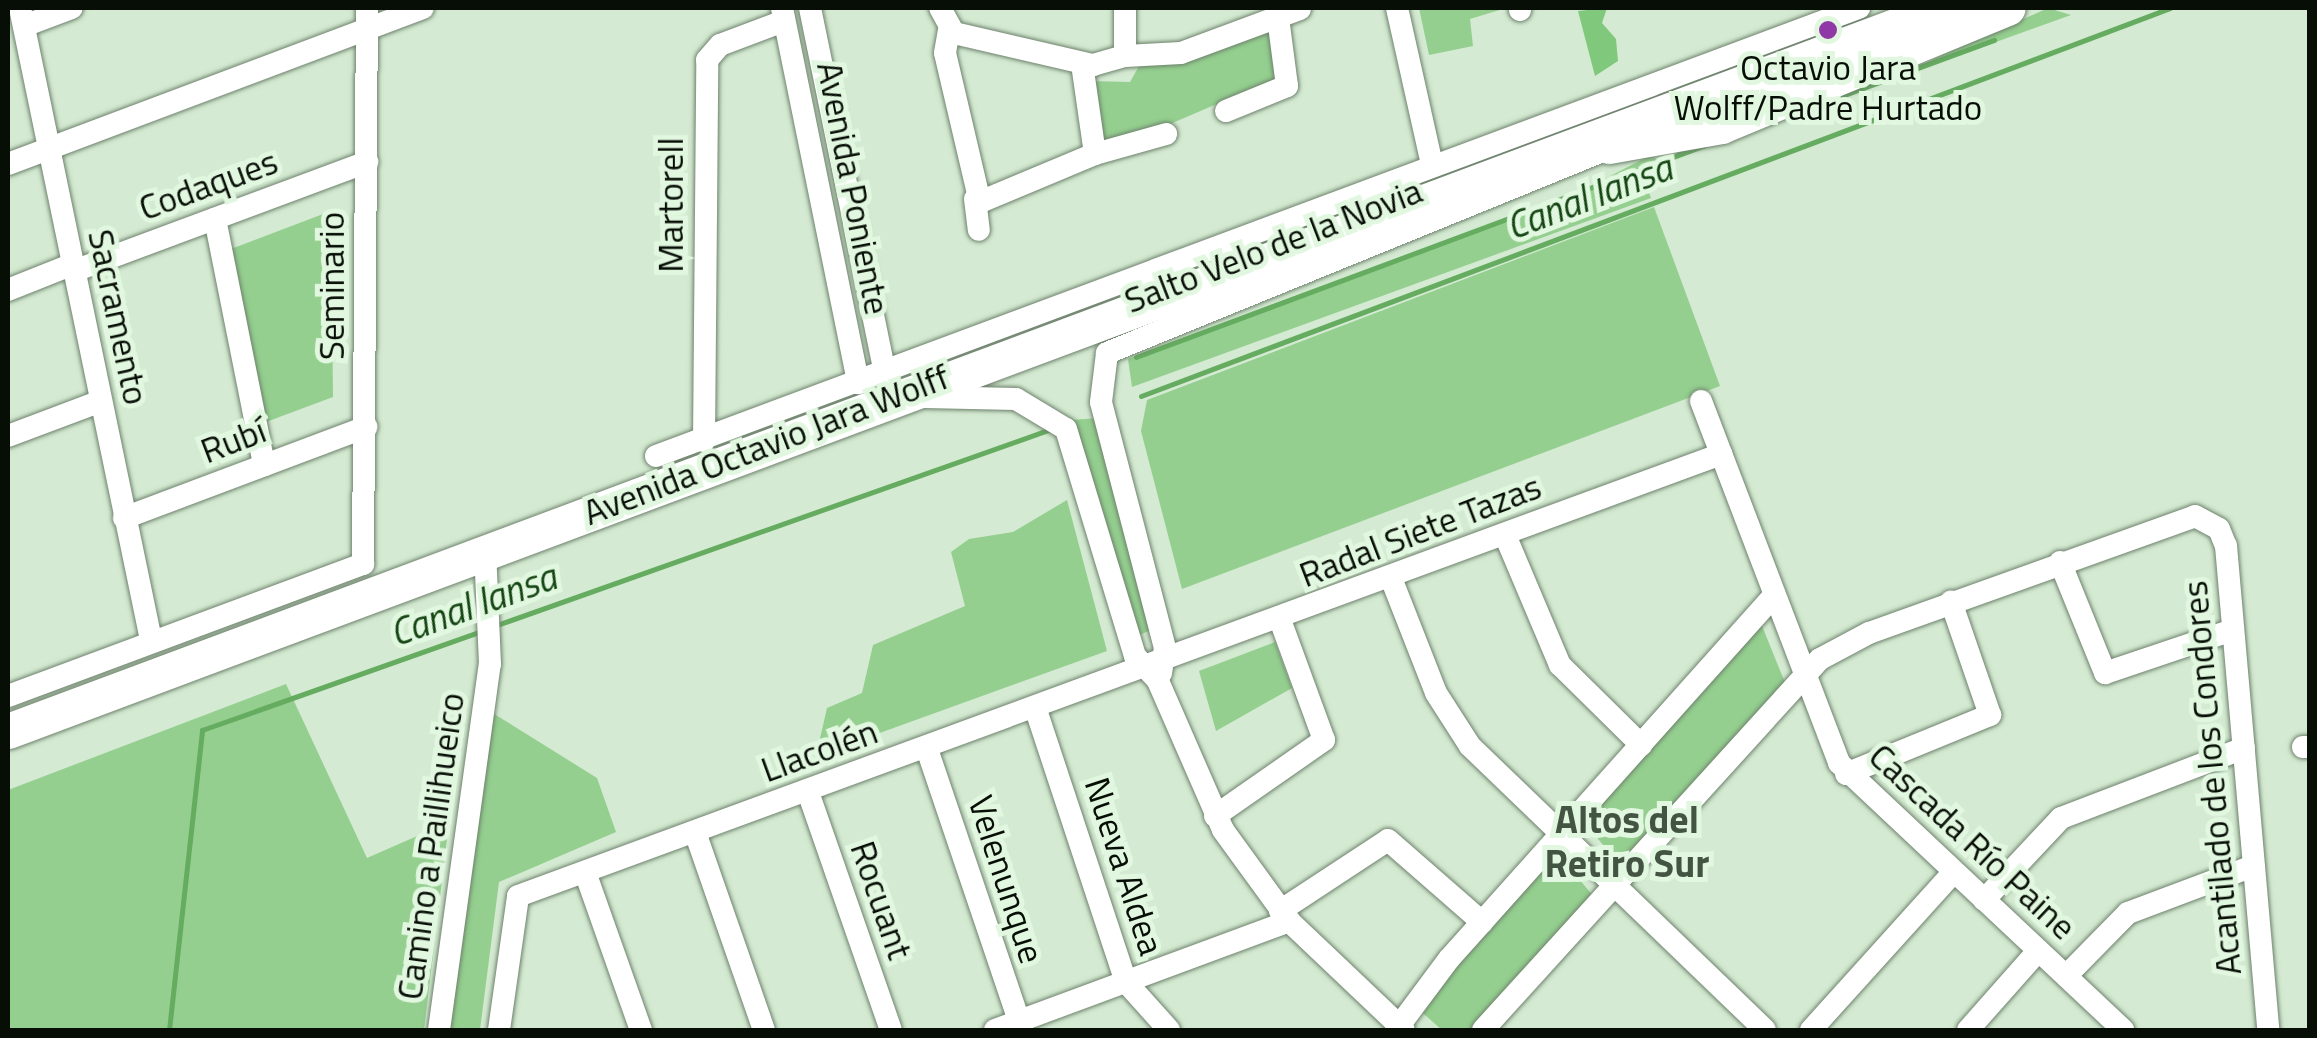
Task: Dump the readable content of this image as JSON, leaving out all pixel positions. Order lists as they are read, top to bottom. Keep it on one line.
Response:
{"streets":{"main road":["Avenida Octavio Jara Wolff"],"street":["Codaques","Avenida Poniente","Martorell","Salto Velo de la Novia","Seminario","Sacramento","Rubí","Radal Siete Tazas","Llacolén","Acantilado de los Condores","Cascada Río Paine","Camino a Paillihueico","Nueva Aldea","Velenunque","Rocuant"]},"crossings":[["Codaques","Seminario"],["Codaques","Sacramento"],["Avenida Poniente","Martorell"],["Avenida Poniente","Salto Velo de la Novia"],["Avenida Poniente","Avenida Octavio Jara Wolff"],["Martorell","Avenida Octavio Jara Wolff"],["Salto Velo de la Novia","Avenida Octavio Jara Wolff"],["Salto Velo de la Novia","Radal Siete Tazas"],["Salto Velo de la Novia","Llacolén"],["Seminario","Sacramento"],["Seminario","Rubí"],["Sacramento","Rubí"],["Avenida Octavio Jara Wolff","Camino a Paillihueico"],["Radal Siete Tazas","Llacolén"],["Radal Siete Tazas","Cascada Río Paine"],["Llacolén","Nueva Aldea"],["Llacolén","Velenunque"],["Llacolén","Rocuant"]],"districts":["Altos del Retiro Sur"],"water":["Canal Iansa"],"places":["Octavio Jara Wolff/Padre Hurtado"]}
